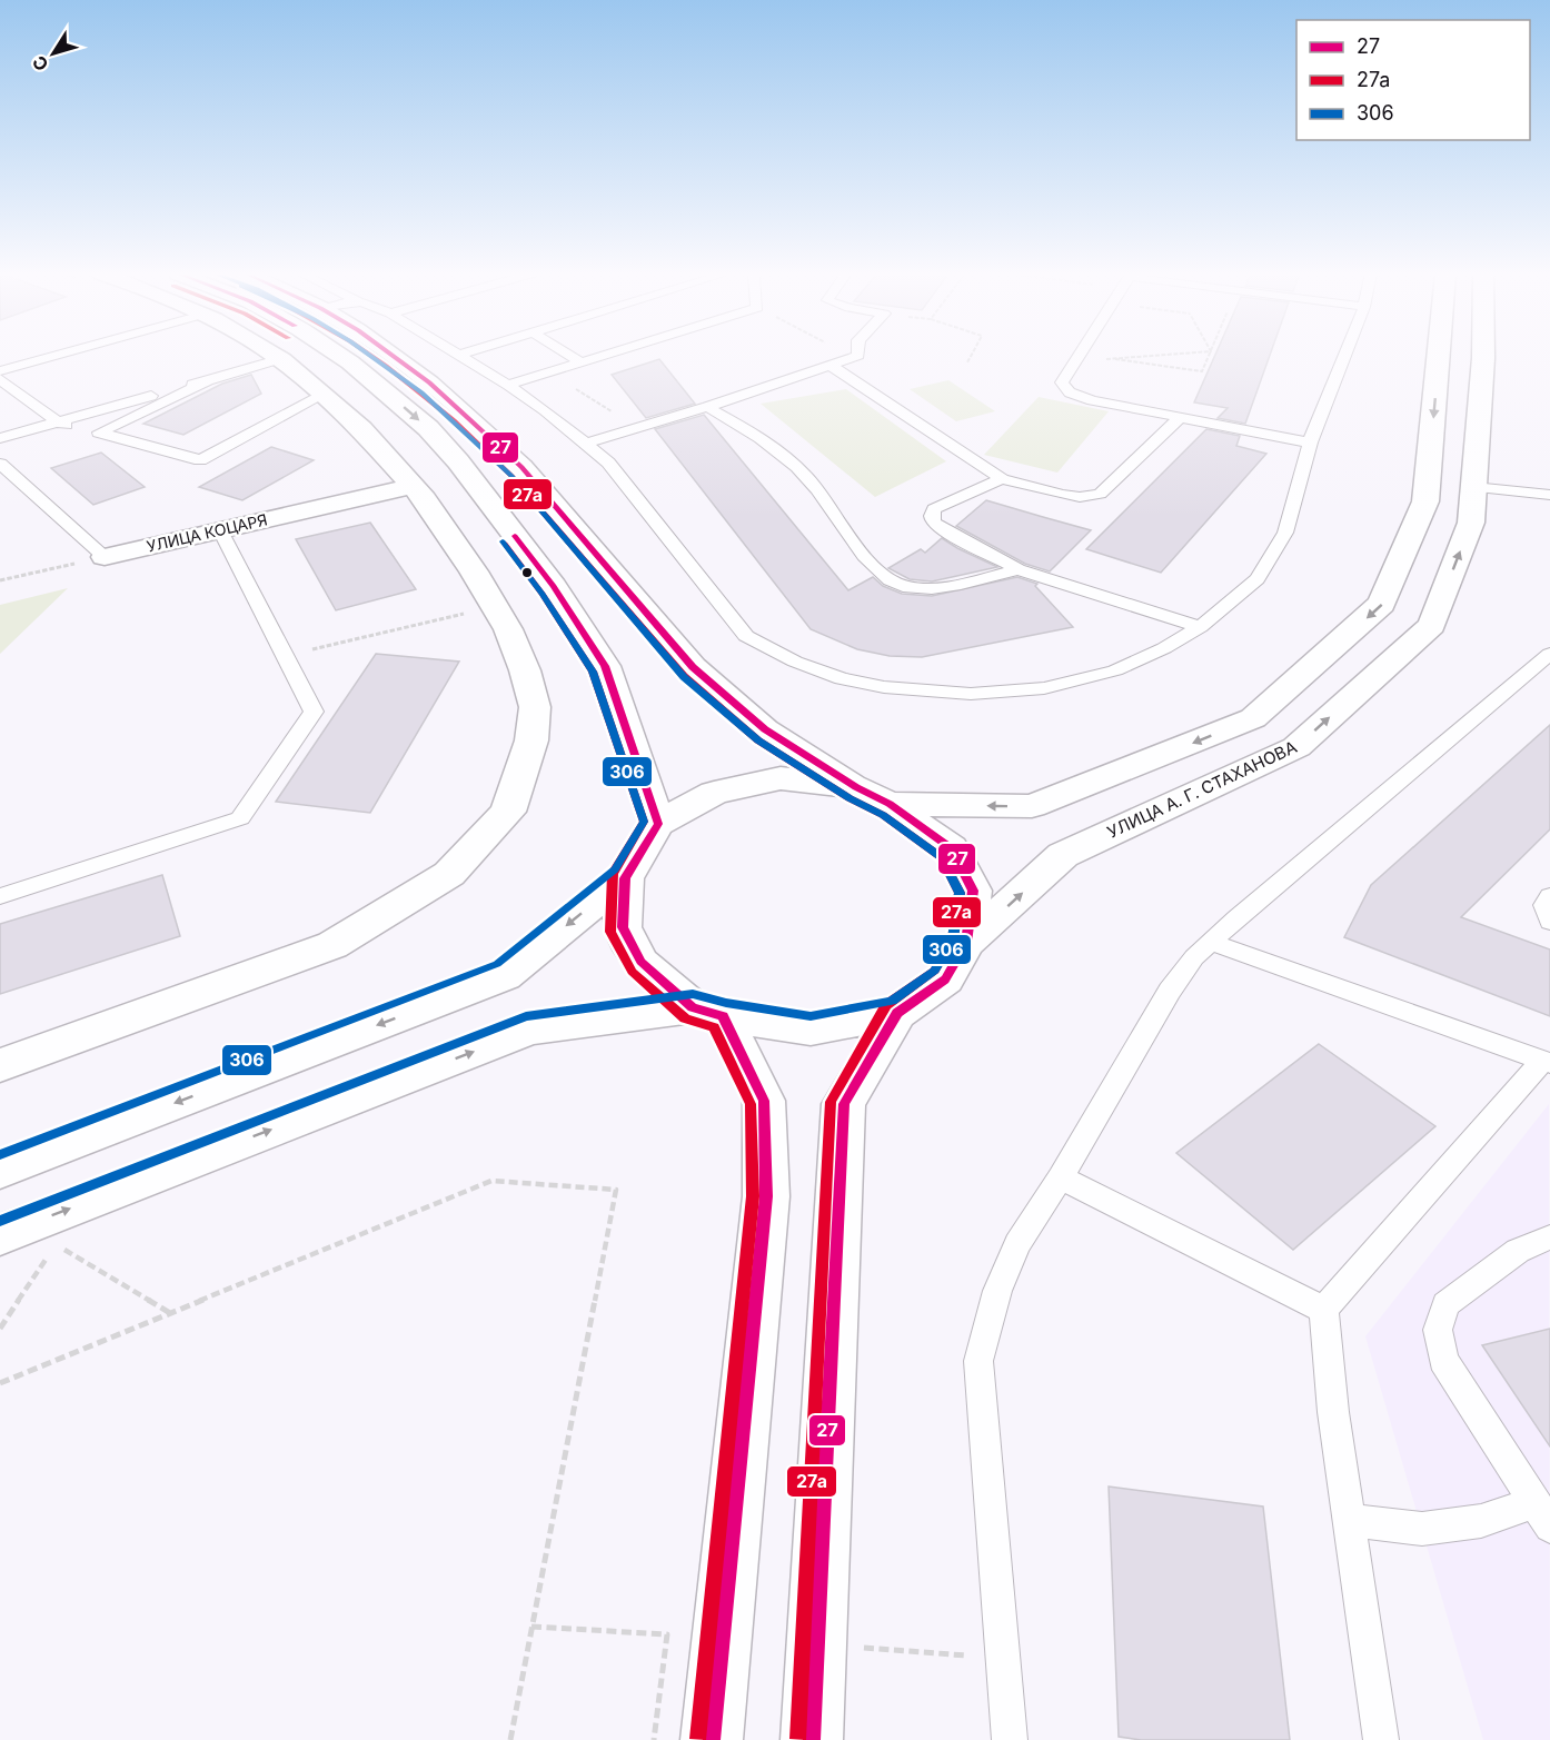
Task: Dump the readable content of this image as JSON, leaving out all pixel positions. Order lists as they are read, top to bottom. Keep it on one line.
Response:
{"streets":{"street":["УЛИЦА КОЦАРЯ","УЛИЦА А. Г. СТАХАНОВА"]},"one_way":["УЛИЦА А. Г. СТАХАНОВА"],"lines":["transit line 27","transit line 27а","transit line 306"],"legend":["27","27а","306"],"north":"bottom left"}
